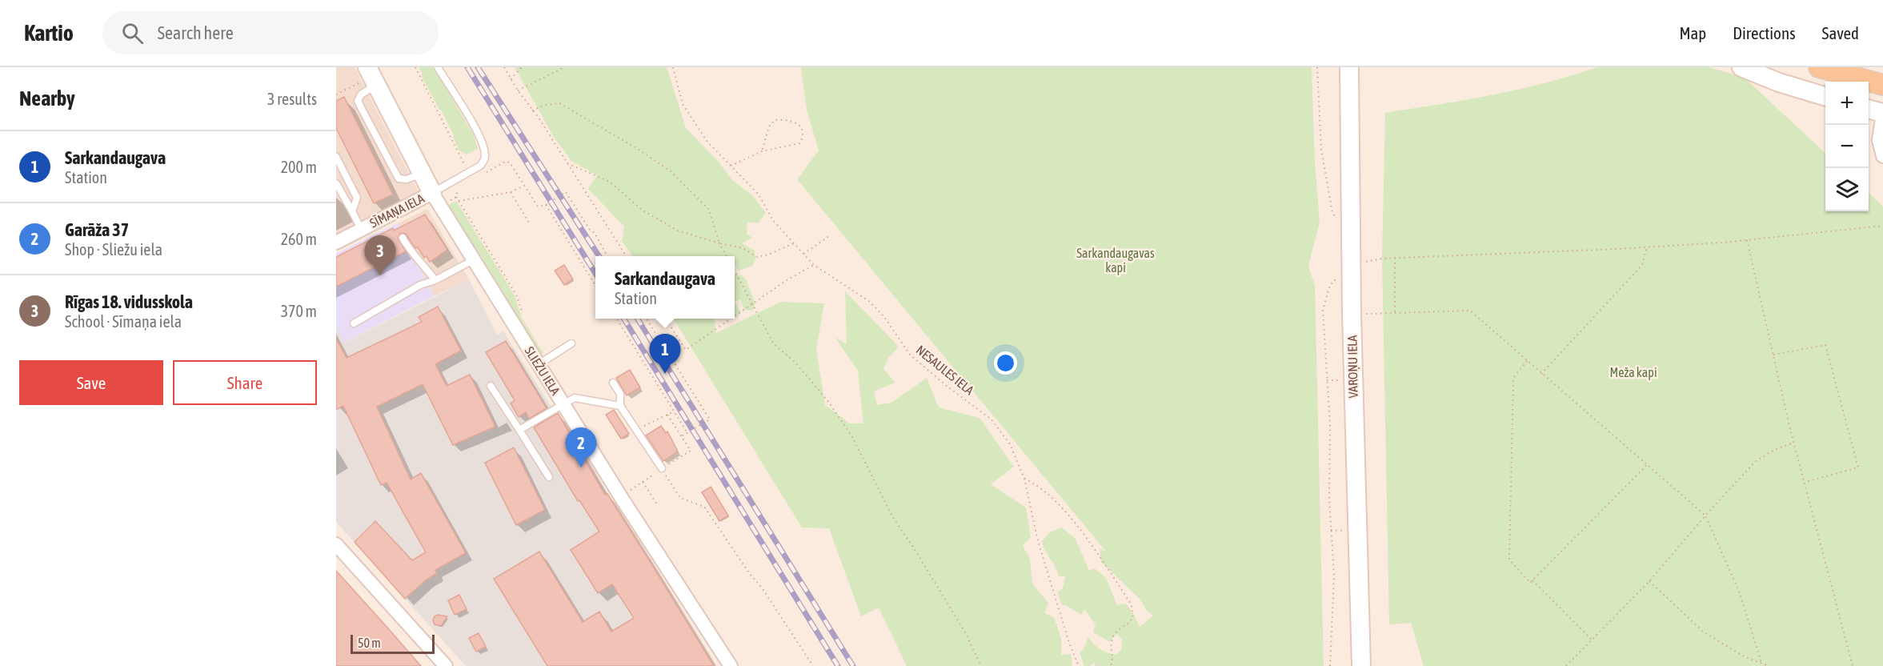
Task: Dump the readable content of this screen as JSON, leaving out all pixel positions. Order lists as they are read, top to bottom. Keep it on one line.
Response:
{"streets":{"street":["SĪMAŅA IELA","VAROŅU IELA","SLIEŽU IELA"],"path":["NESAULES IELA"]},"crossings":[["SĪMAŅA IELA","SLIEŽU IELA"]],"parks":["Sarkandaugavas kapi","Meža kapi"],"scale_bar":"50 m","page":{"header":"Kartio","search":"Search here","nav":["Map","Directions","Saved"],"heading":["Nearby","3 results"],"map_buttons":["+","−"],"list":[{"mark":"1","name":"Sarkandaugava","note":"Station","value":"200 m"},{"mark":"2","name":"Garāža 37","note":"Shop · Sliežu iela","value":"260 m"},{"mark":"3","name":"Rīgas 18. vidusskola","note":"School · Sīmaņa iela","value":"370 m"}],"pins":["3","1","2"],"popup":["Sarkandaugava","Station"],"buttons":["Save","Share"],"scale":"50 m"}}
